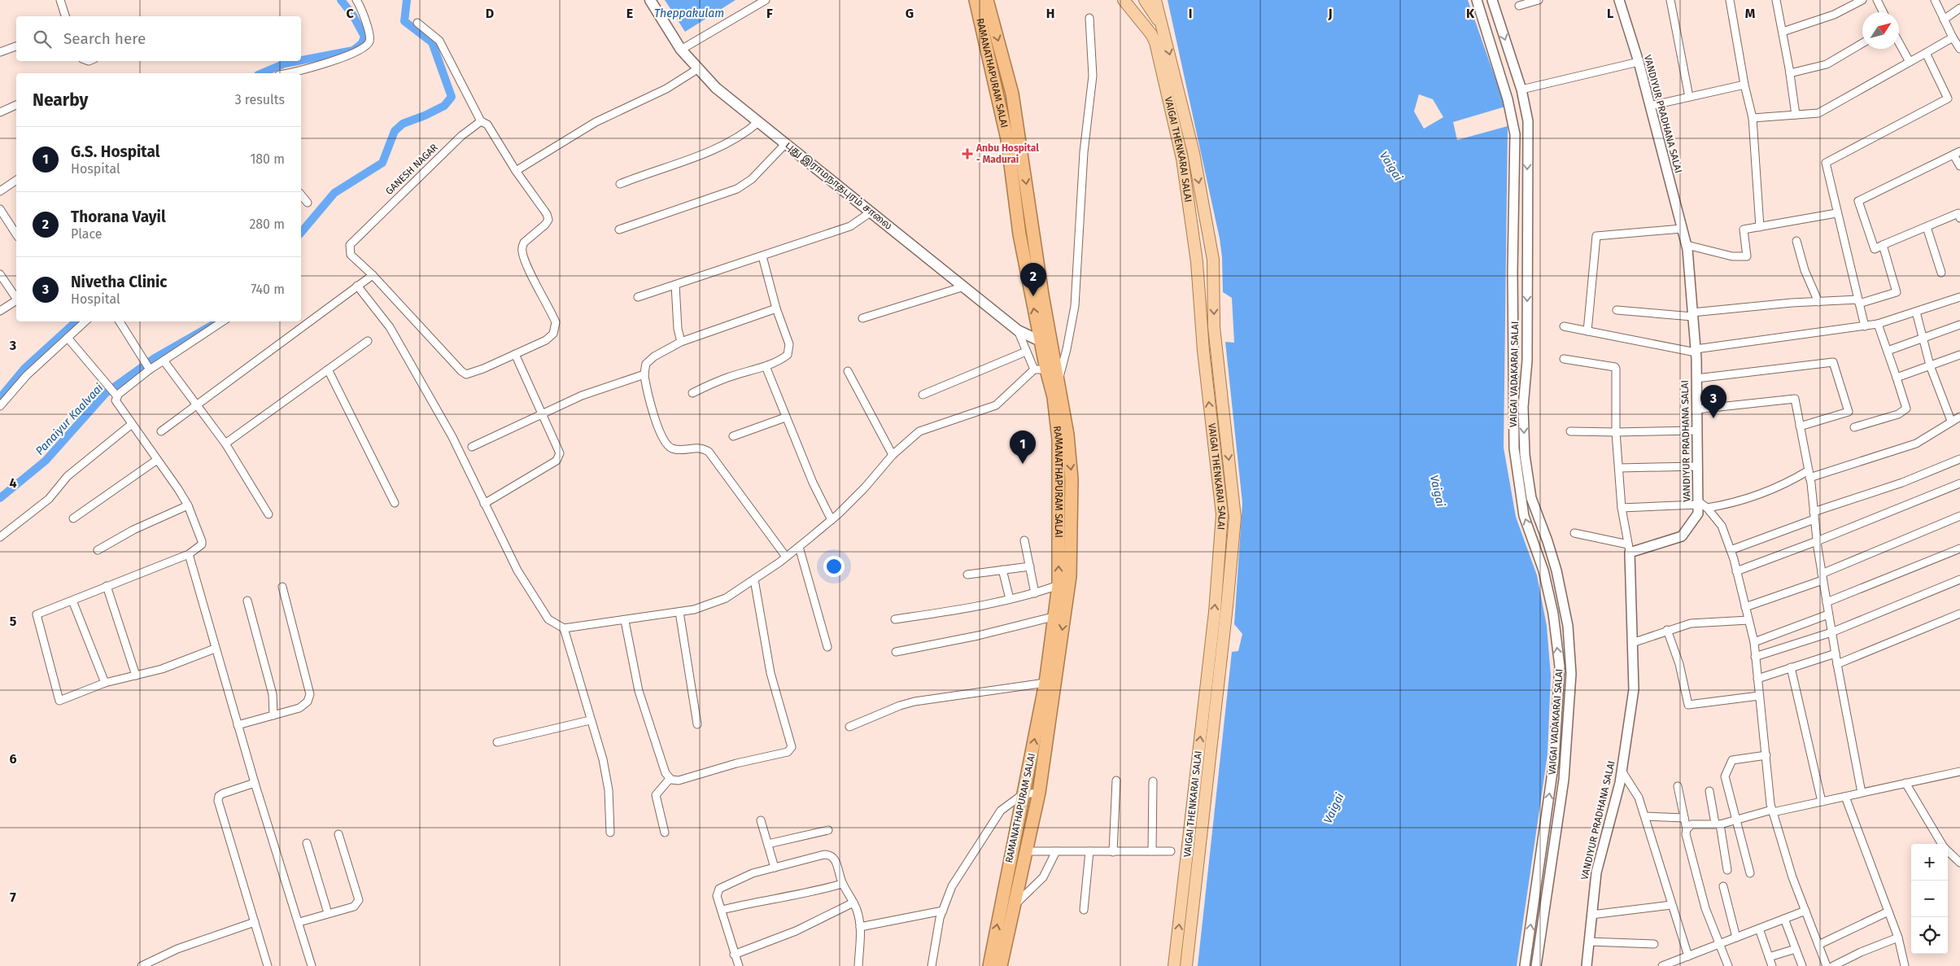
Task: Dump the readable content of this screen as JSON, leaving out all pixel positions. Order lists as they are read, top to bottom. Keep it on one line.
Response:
{"streets":{"highway":["RAMANATHAPURAM SALAI"],"main road":["VAIGAI THENKARAI SALAI","புது இராமநாதபுரம் சாலை"],"street":["VANDIYUR PRADHANA SALAI","GANESH NAGAR","VAIGAI VADAKARAI SALAI"]},"crossings":[["RAMANATHAPURAM SALAI","புது இராமநாதபுரம் சாலை"]],"water":["Theppakulam","Vaigai","Panaiyur Kaalvaai"],"places":{"health":["Anbu Hospital - Madurai"]},"north":"top right","page":{"search":"Search here","heading":["Nearby","3 results"],"list":[{"mark":"1","name":"G.S. Hospital","note":"Hospital","value":"180 m"},{"mark":"2","name":"Thorana Vayil","note":"Place","value":"280 m"},{"mark":"3","name":"Nivetha Clinic","note":"Hospital","value":"740 m"}],"pins":["2","3","1"],"map_buttons":["+","−"]},"grid":{"columns":["C","D","E","F","G","H","I","J","K","L","M"],"rows":["3","4","5","6","7"]}}
